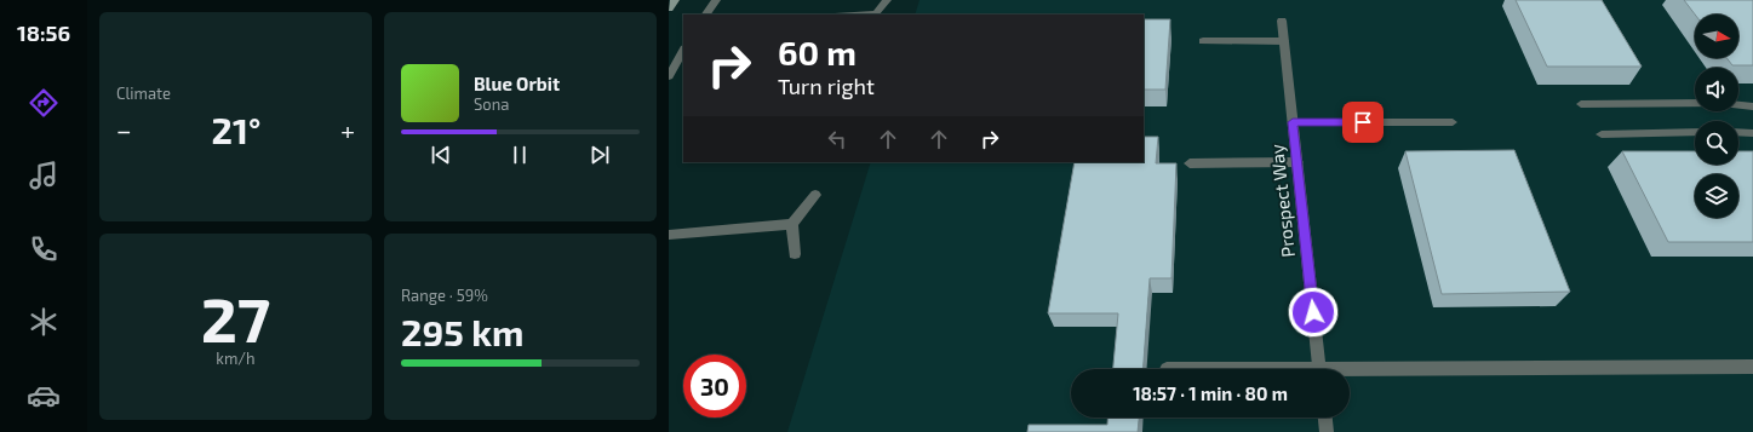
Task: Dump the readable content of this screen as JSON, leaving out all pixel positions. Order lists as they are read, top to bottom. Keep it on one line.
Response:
{"streets":{"street":["Prospect Way"]},"north":"right","page":{"tabs":"18:56","tile":["Climate",["27","km/h"],["Range · 59%","295 km"]],"turn":["60 m","Turn right"],"song":["Blue Orbit","Sona"],"heat":["−","21°","+"],"limit":"30","trip":"18:57 · 1 min · 80 m"}}
